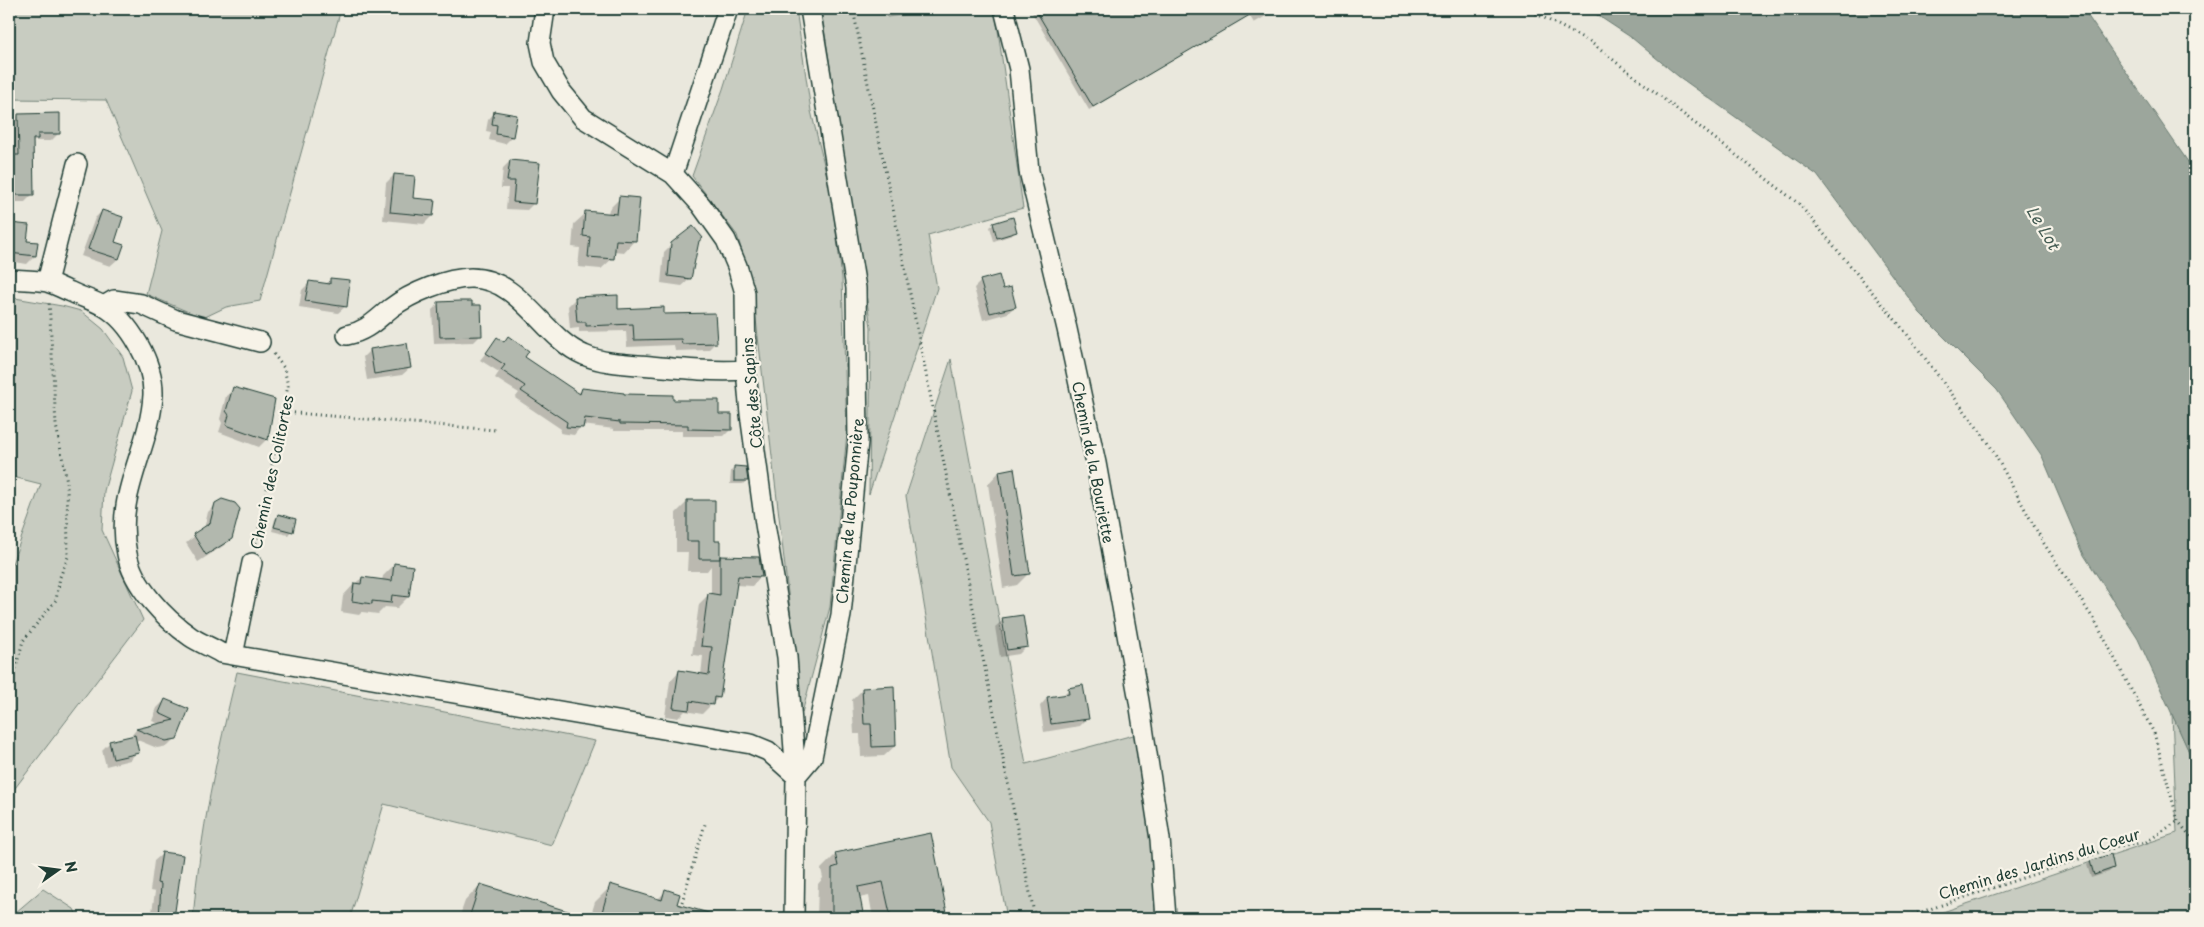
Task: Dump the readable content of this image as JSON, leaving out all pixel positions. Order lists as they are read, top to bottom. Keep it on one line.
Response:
{"streets":{"street":["Côte des Sapins","Chemin de la Bouriette","Chemin des Colitortes","Chemin de la Pouponnière"],"path":["Chemin des Jardins du Coeur"]},"crossings":[["Côte des Sapins","Chemin de la Pouponnière"]],"water":["Le Lot"],"north":"right"}
